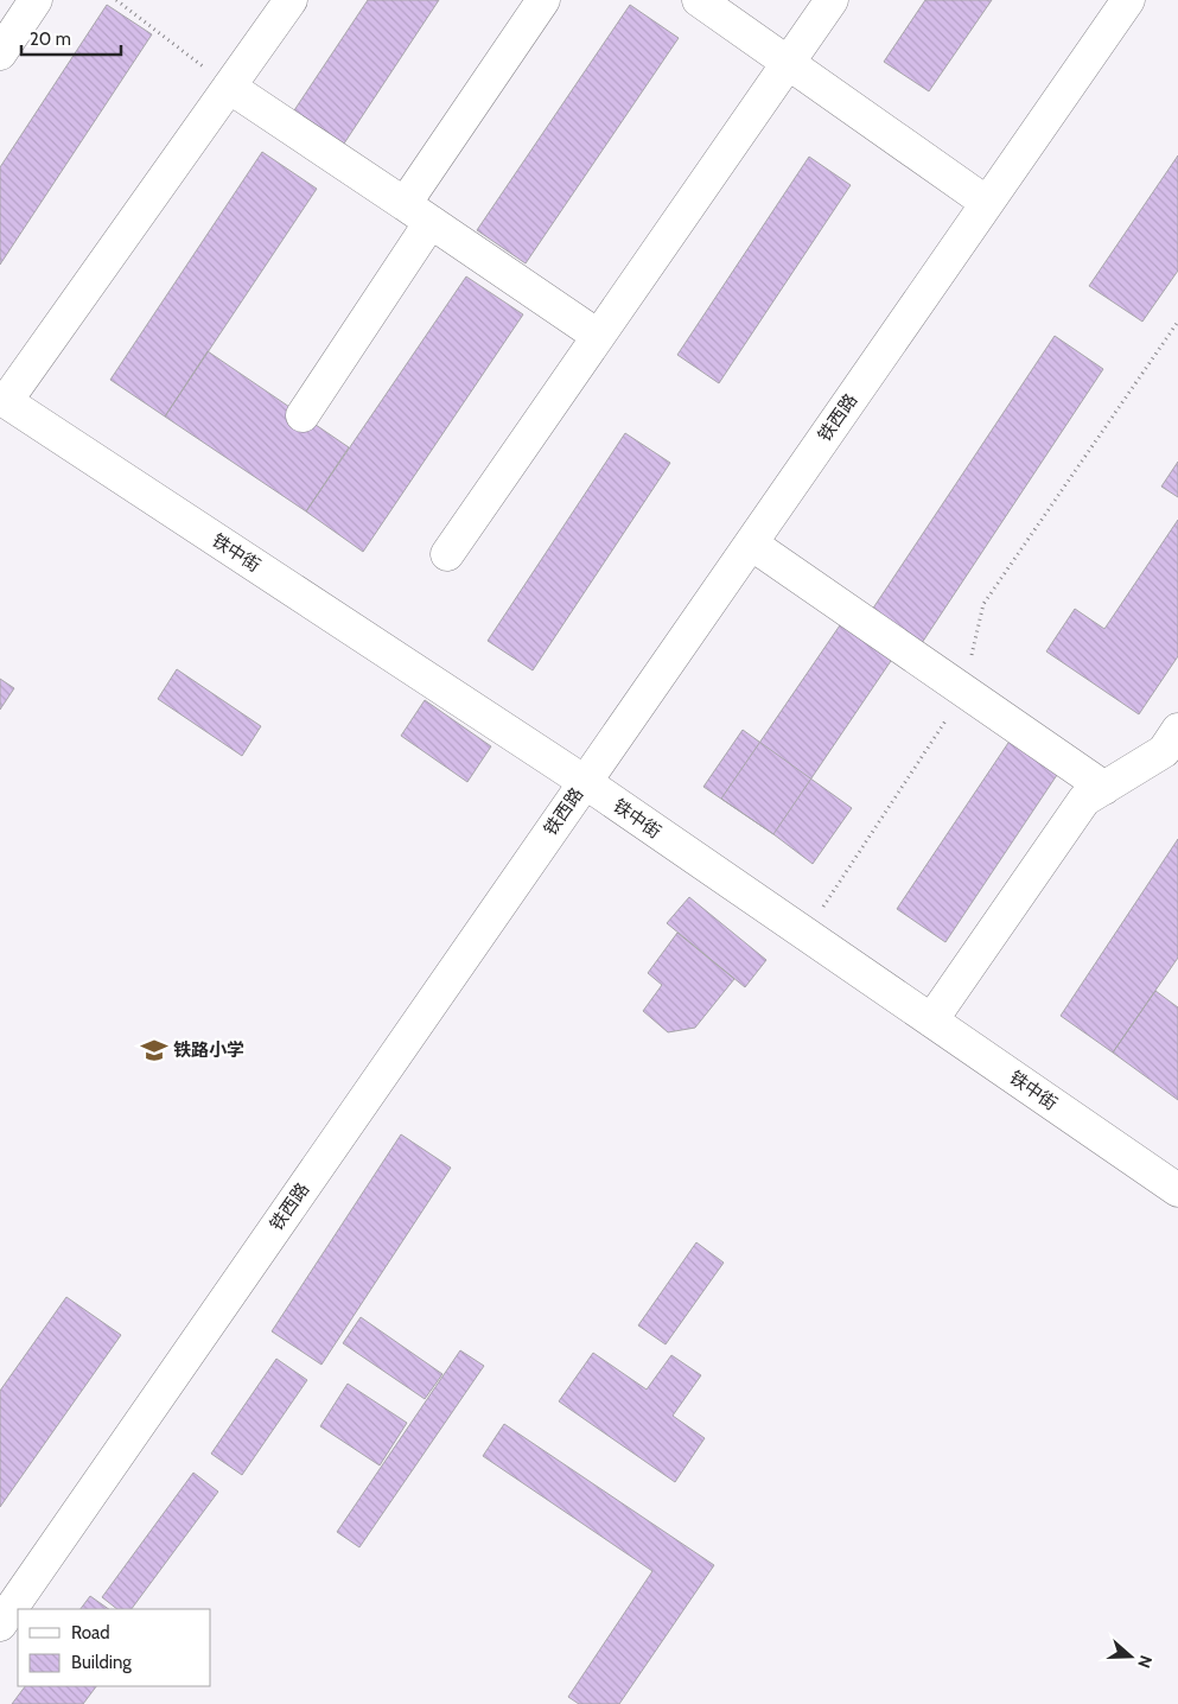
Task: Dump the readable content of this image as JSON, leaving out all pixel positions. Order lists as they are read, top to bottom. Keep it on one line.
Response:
{"streets":{"street":["铁西路","铁中街"]},"crossings":[["铁西路","铁中街"]],"places":{"school or university":["铁路小学"]},"legend":["Road","Building"],"scale_bar":"20 m","north":"right"}
